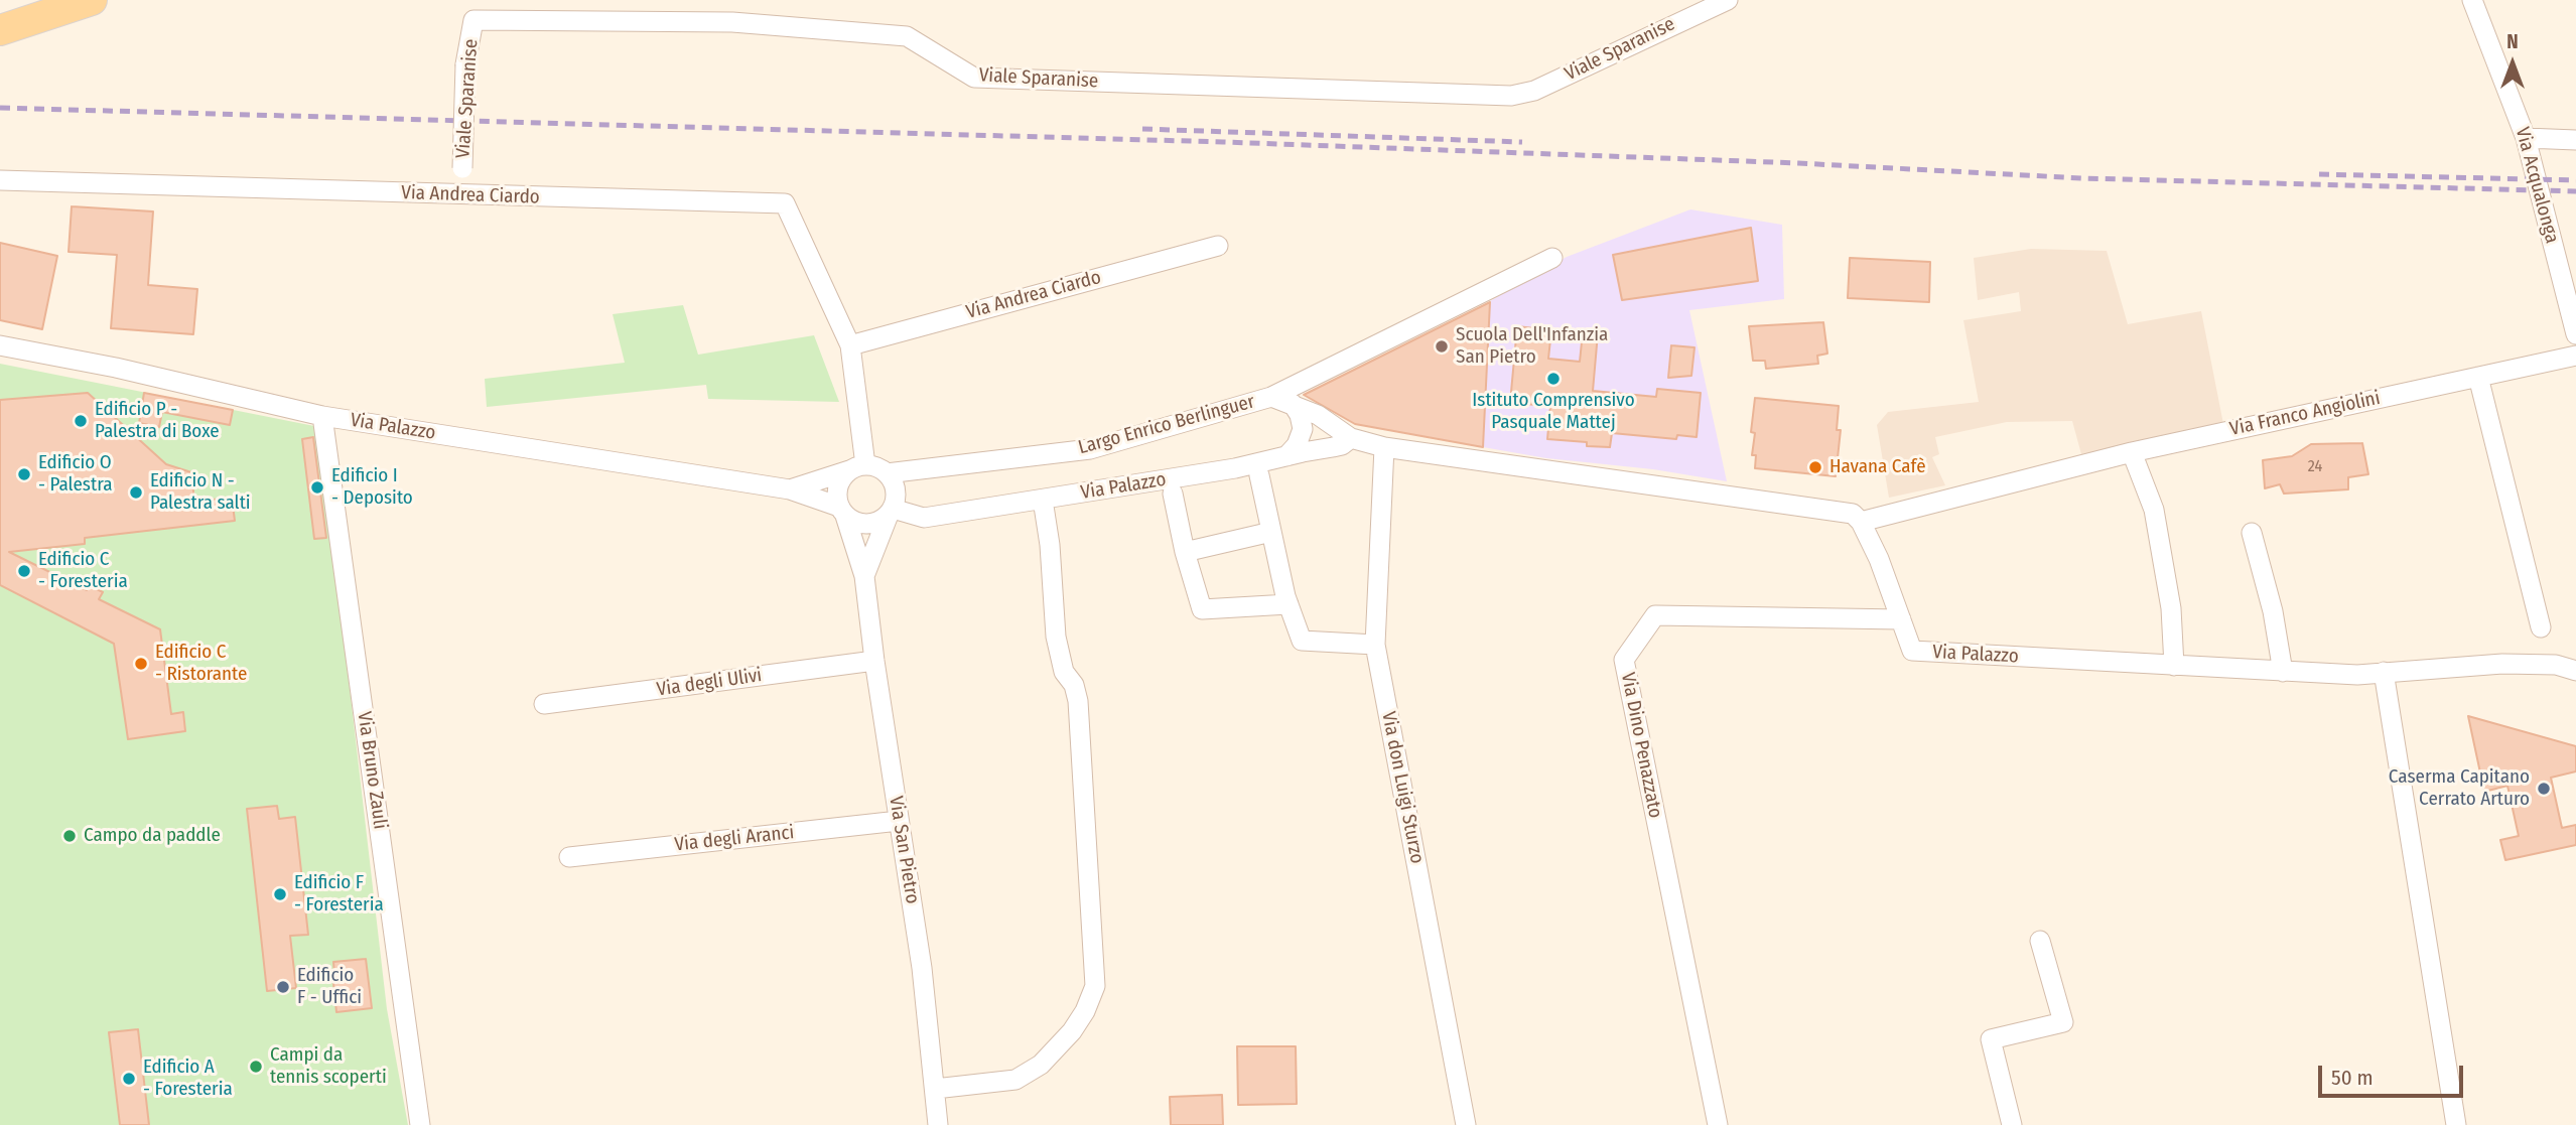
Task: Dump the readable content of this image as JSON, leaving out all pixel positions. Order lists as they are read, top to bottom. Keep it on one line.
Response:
{"streets":{"street":["Viale Sparanise","Via Acqualonga","Via Andrea Ciardo","Via Franco Angiolini","Largo Enrico Berlinguer","Via Palazzo","Via degli Ulivi","Via Dino Penazzato","Via Bruno Zauli","Via don Luigi Sturzo","Via degli Aranci","Via San Pietro"]},"crossings":[["Viale Sparanise","Via Andrea Ciardo"],["Via Andrea Ciardo","Largo Enrico Berlinguer"],["Via Andrea Ciardo","Via Palazzo"],["Via Andrea Ciardo","Via San Pietro"],["Via Franco Angiolini","Via Palazzo"],["Largo Enrico Berlinguer","Via Palazzo"],["Largo Enrico Berlinguer","Via don Luigi Sturzo"],["Largo Enrico Berlinguer","Via San Pietro"],["Via Palazzo","Via Dino Penazzato"],["Via Palazzo","Via Bruno Zauli"],["Via Palazzo","Via San Pietro"],["Via degli Ulivi","Via San Pietro"],["Via degli Aranci","Via San Pietro"]],"places":["Scuola Dell'Infanzia San Pietro","Istituto Comprensivo Pasquale Mattej","Edificio P - Palestra di Boxe","Havana Cafè","Edificio O - Palestra","Edificio I - Deposito","Edificio N - Palestra salti","Edificio C - Foresteria","Edificio C - Ristorante","Caserma Capitano Cerrato Arturo","Campo da paddle","Edificio F - Foresteria","Edificio F - Uffici","Campi da tennis scoperti","Edificio A - Foresteria"],"house_numbers":["24"],"scale_bar":"50 m","north":"top"}
